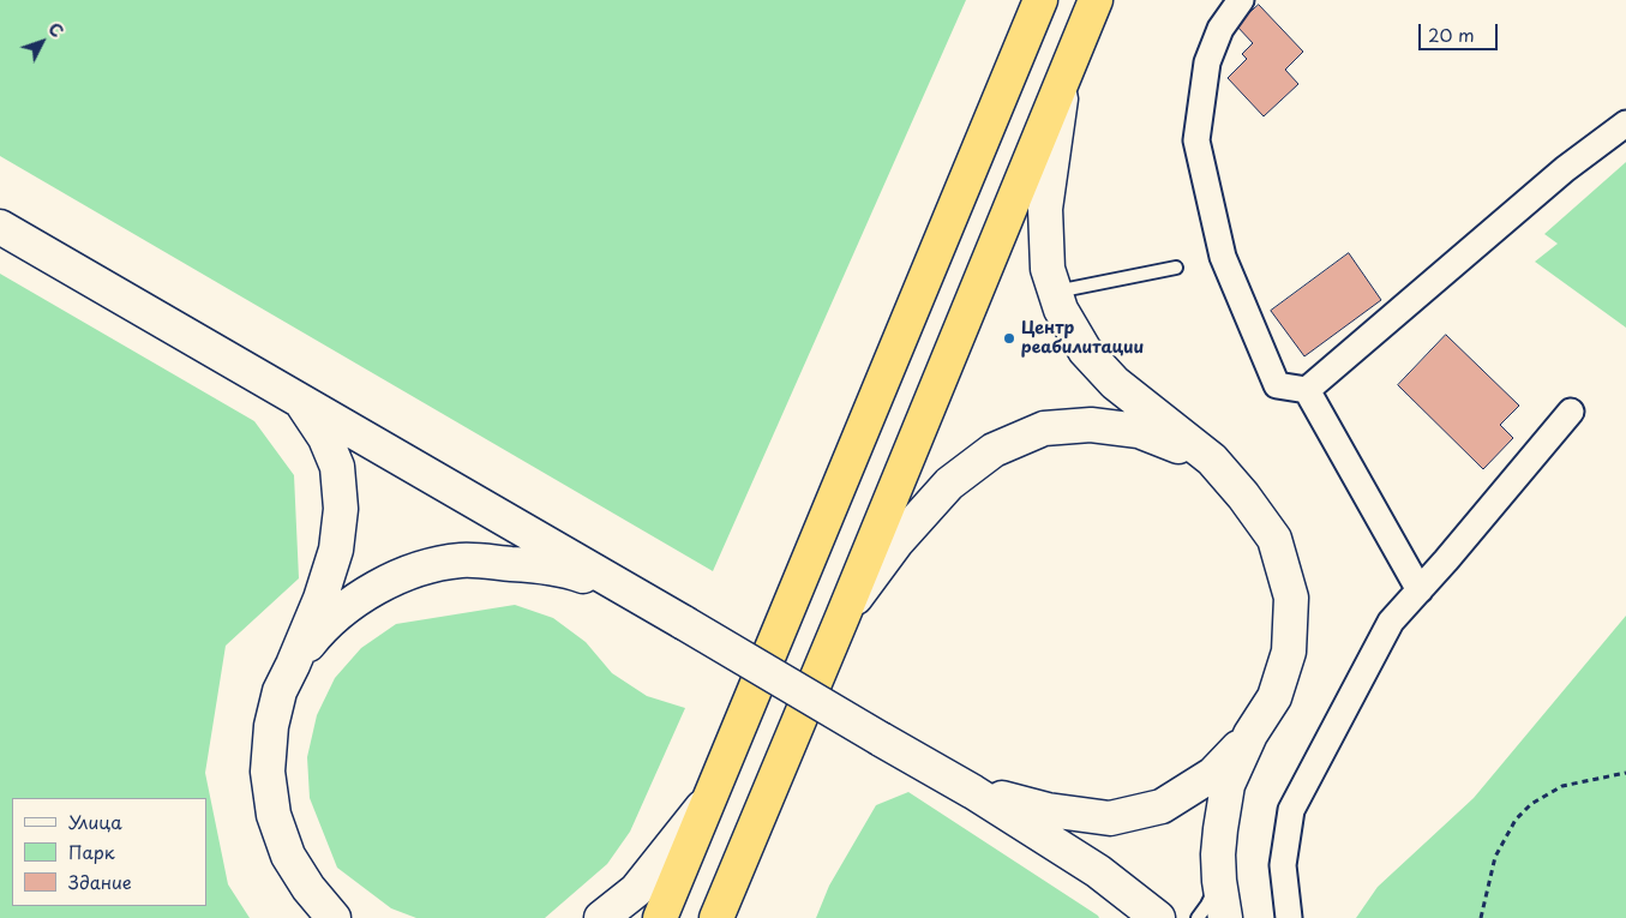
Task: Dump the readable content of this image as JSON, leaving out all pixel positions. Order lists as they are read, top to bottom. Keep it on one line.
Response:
{"places":["Центр реабилитации"],"legend":["Улица","Парк","Здание"],"scale_bar":"20 m","north":"top right"}
